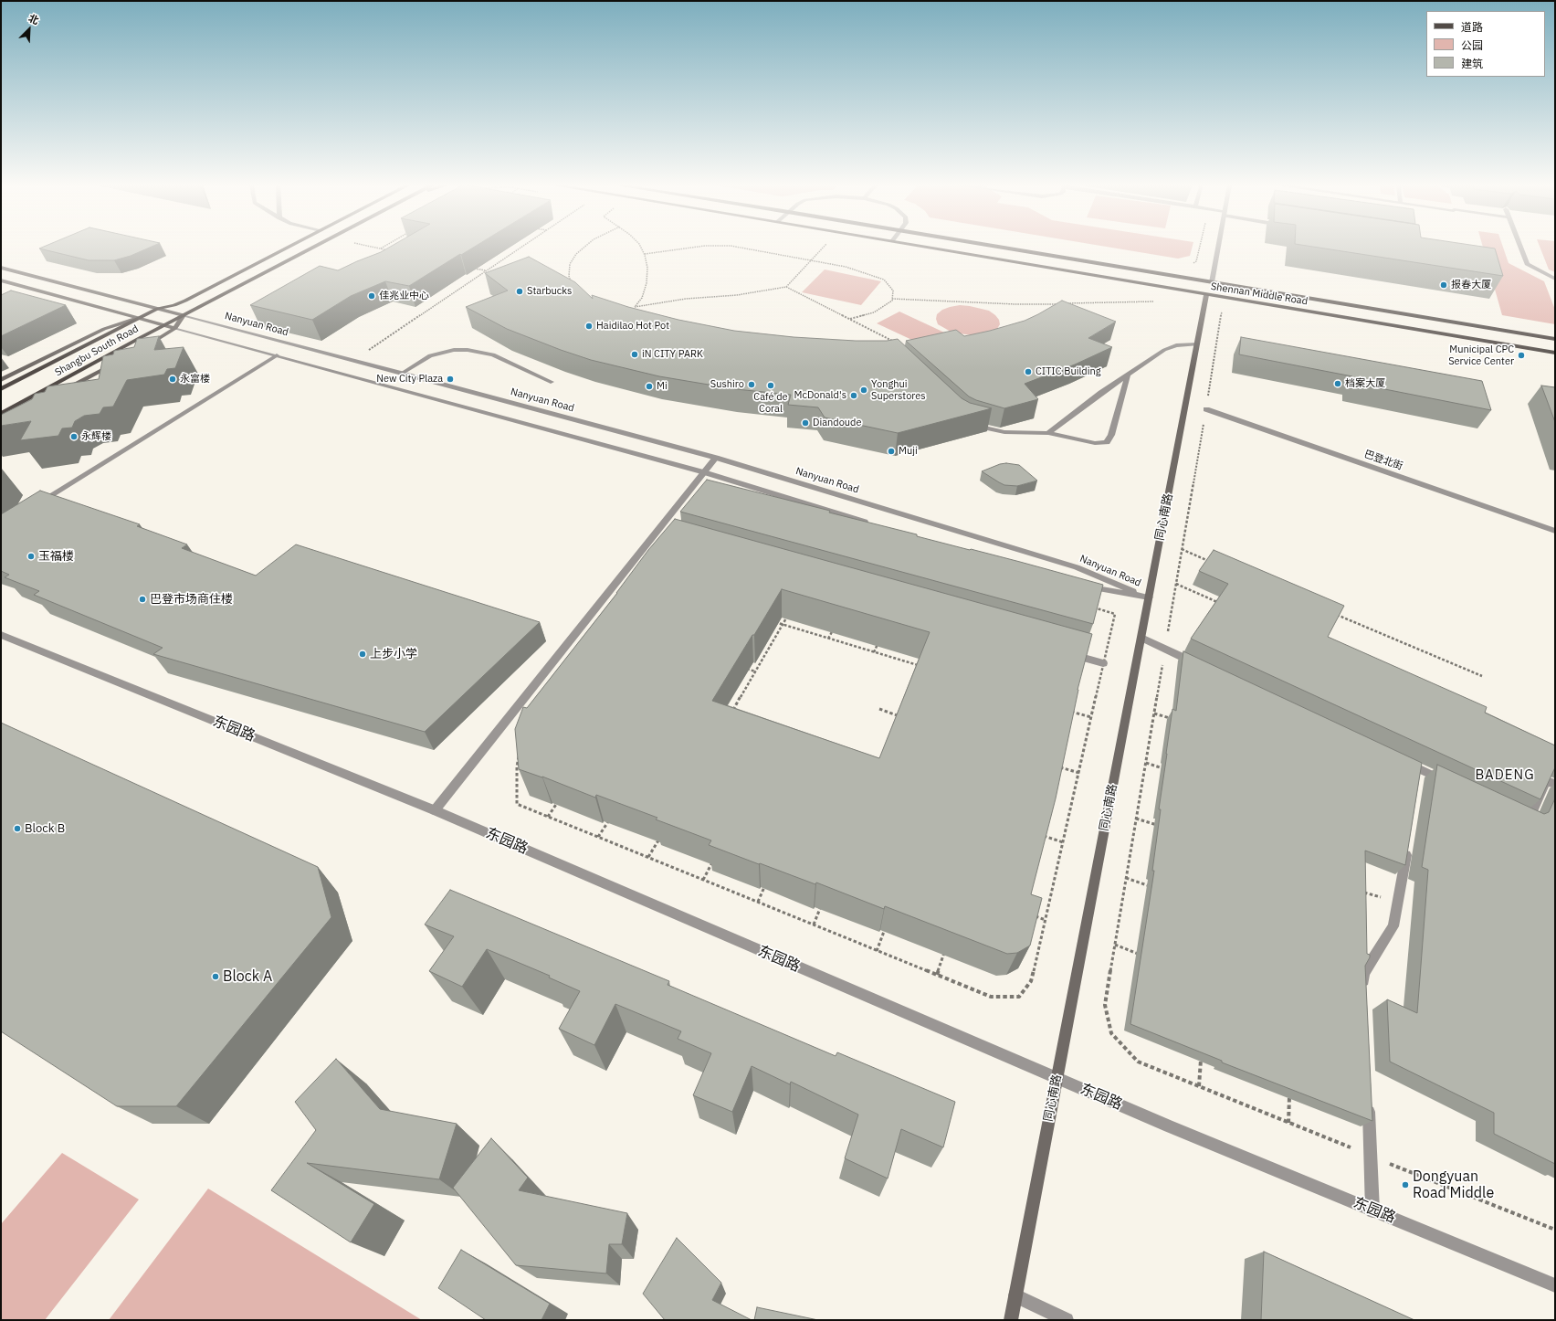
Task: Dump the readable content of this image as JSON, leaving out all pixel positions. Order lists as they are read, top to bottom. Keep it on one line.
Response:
{"streets":{"main road":["Shennan Middle Road","Nanyuan Road","Shangbu South Road","同心南路"],"street":["巴登北街","东园路"]},"crossings":[["Shennan Middle Road","同心南路"],["Nanyuan Road","Shangbu South Road"],["Nanyuan Road","同心南路"],["同心南路","东园路"]],"districts":["BADENG"],"places":["报春大厦","Starbucks","佳兆业中心","Haidilao Hot Pot","iN CITY PARK","Municipal CPC Service Center","CITIC Building","永富楼","New City Plaza","档案大厦","Sushiro","Café de Coral","Mi","Yonghui Superstores","McDonald's","Diandoude","永辉楼","Muji","玉福楼","巴登市场商住楼","上步小学","Block B","Block A","Dongyuan Road Middle"],"legend":["道路","公园","建筑"],"north":"top right"}
